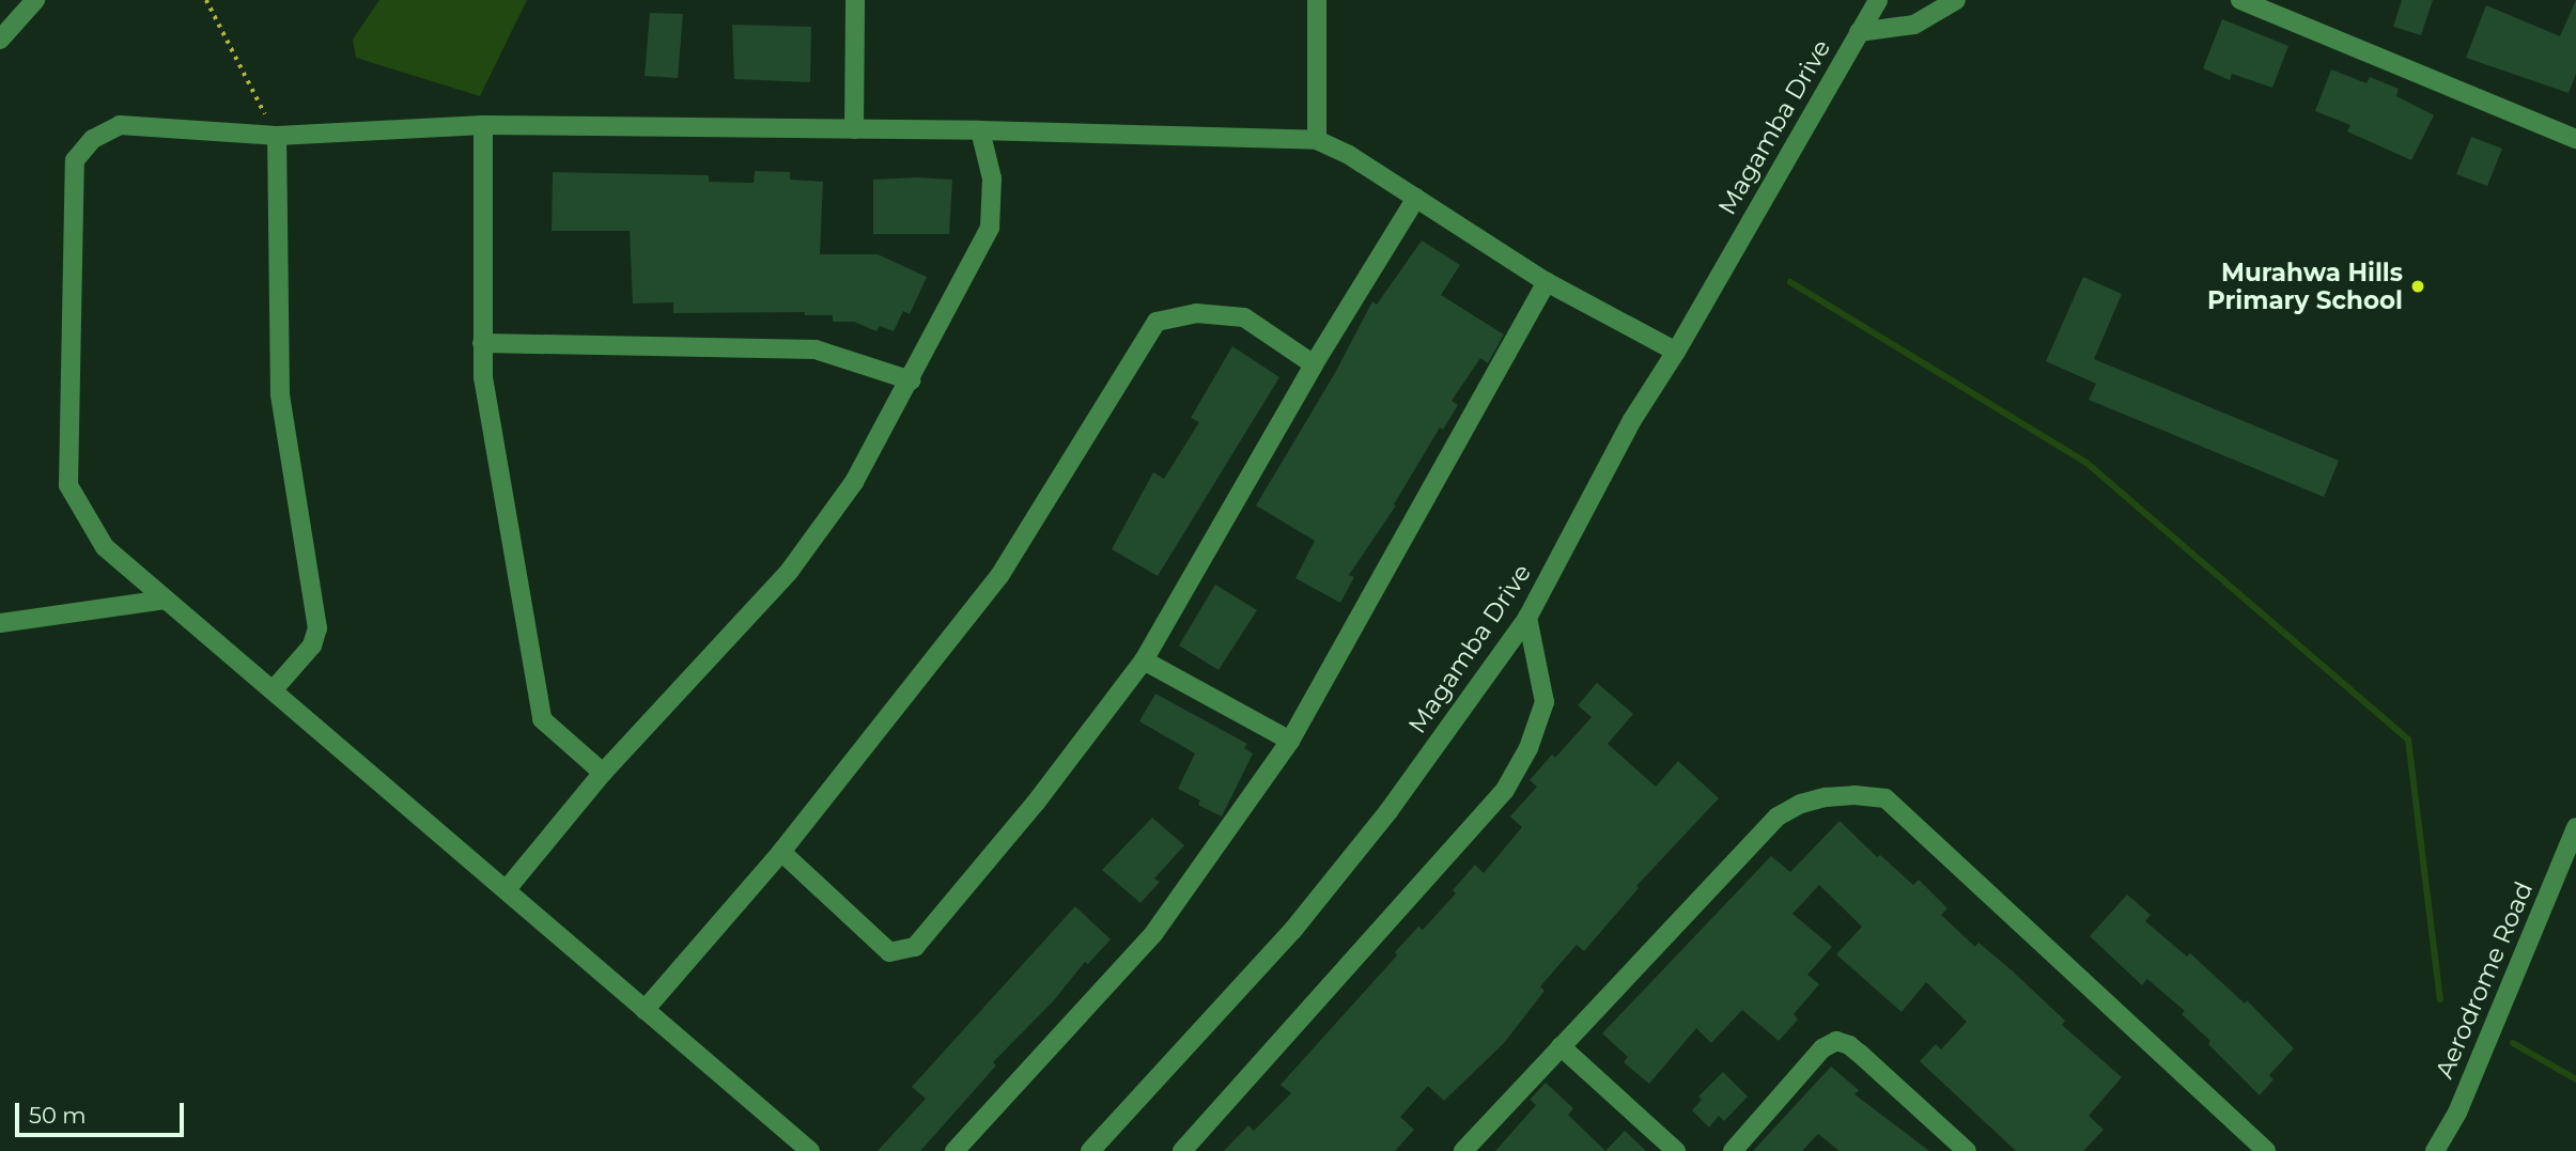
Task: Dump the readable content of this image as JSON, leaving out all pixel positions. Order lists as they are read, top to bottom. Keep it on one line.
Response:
{"streets":{"street":["Magamba Drive","Aerodrome Road"]},"places":["Murahwa Hills Primary School"],"scale_bar":"50 m"}
